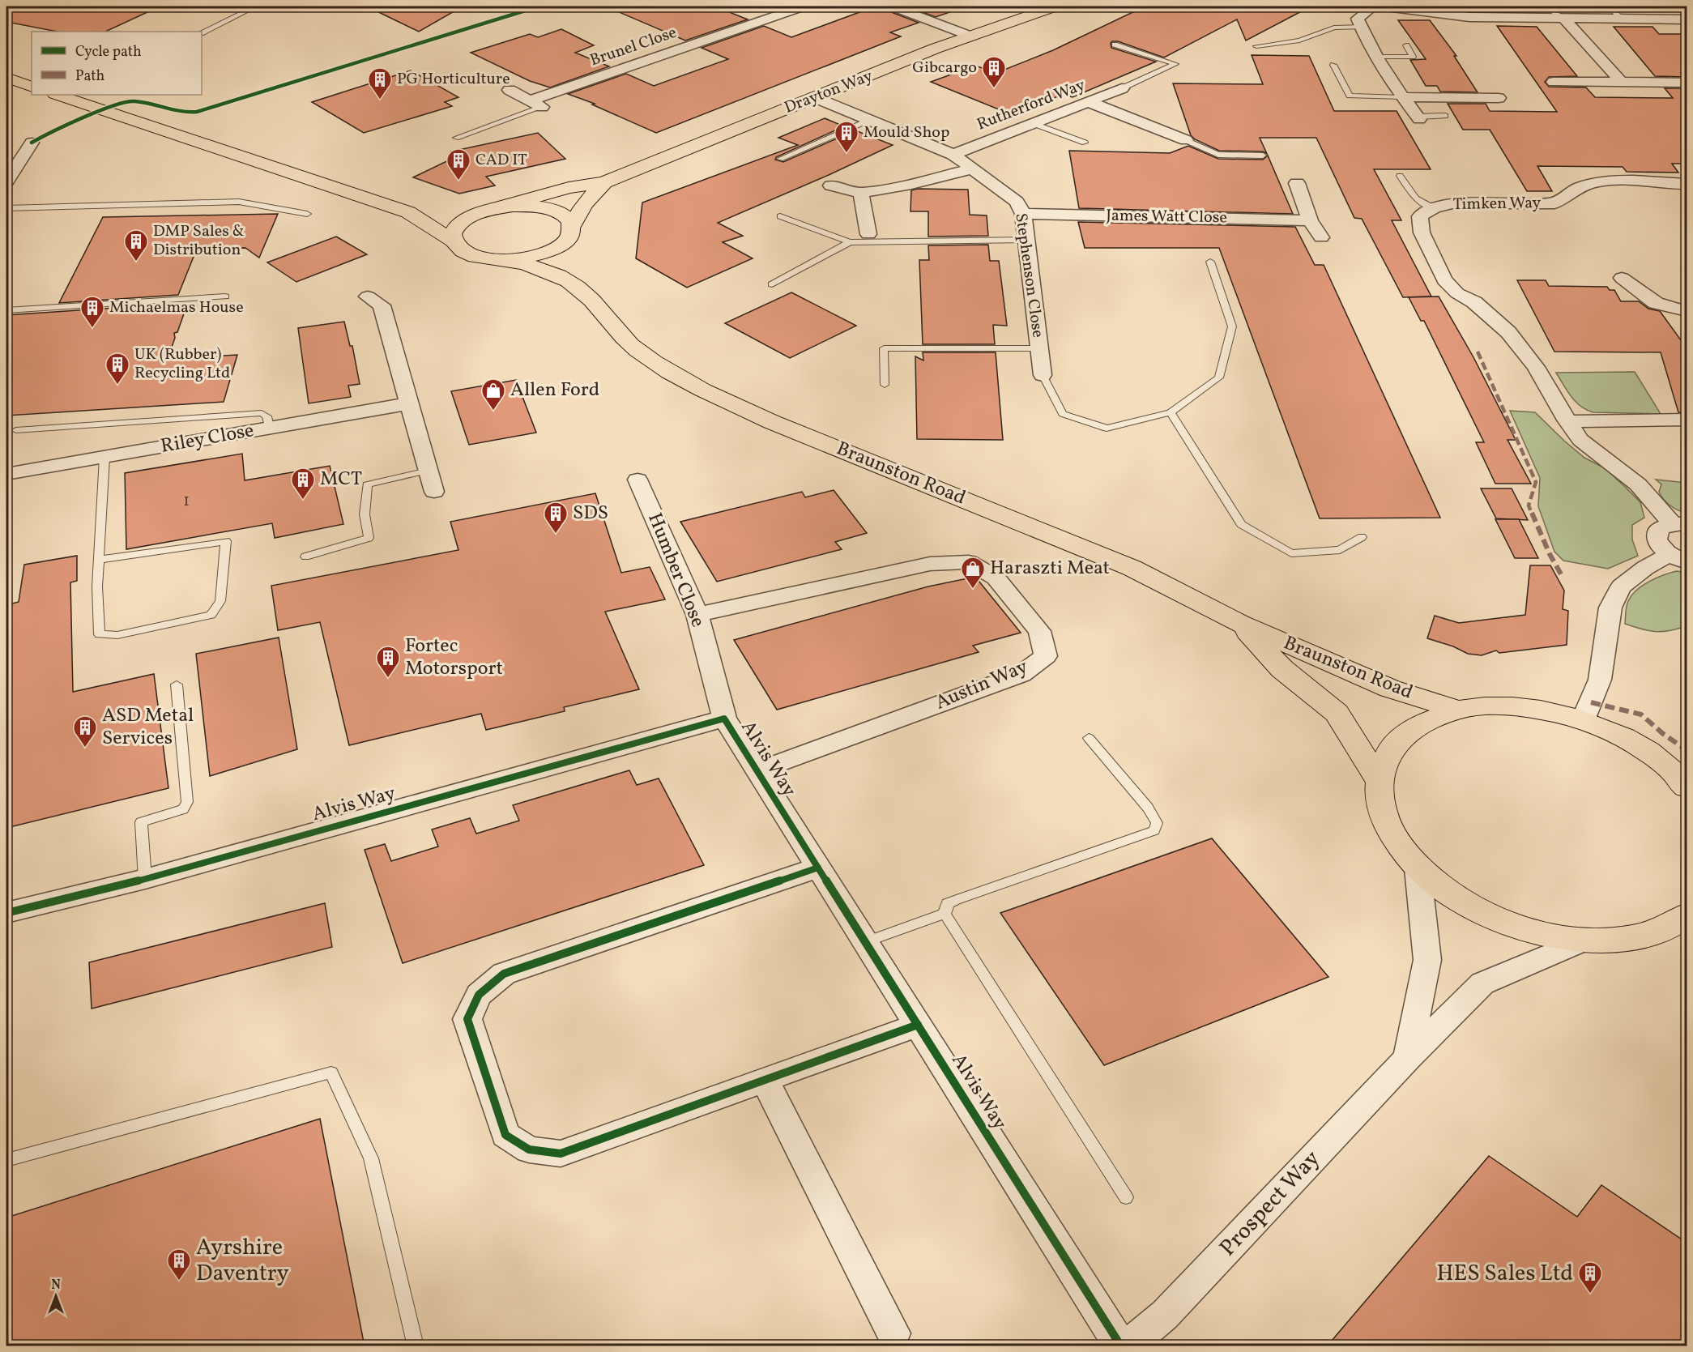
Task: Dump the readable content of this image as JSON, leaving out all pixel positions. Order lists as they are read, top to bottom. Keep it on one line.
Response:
{"streets":{"main road":["Drayton Way","Braunston Road"],"street":["Brunel Close","Rutherford Way","Timken Way","James Watt Close","Stephenson Close","Riley Close","Humber Close","Austin Way","Alvis Way","Prospect Way"]},"crossings":[["Drayton Way","Stephenson Close"],["Drayton Way","Braunston Road"],["Rutherford Way","Stephenson Close"],["James Watt Close","Stephenson Close"],["Humber Close","Austin Way"],["Humber Close","Alvis Way"],["Austin Way","Alvis Way"]],"places":{"building":["Gibcargo","PG Horticulture","Mould Shop","CAD IT","DMP Sales & Distribution","Michaelmas House","UK (Rubber) Recycling Ltd","MCT","SDS","Fortec Motorsport","ASD Metal Services","Ayrshire Daventry","HES Sales Ltd"],"shop":["Allen Ford","Haraszti Meat"]},"house_numbers":["1"],"legend":["Cycle path","Path"],"north":"top"}
